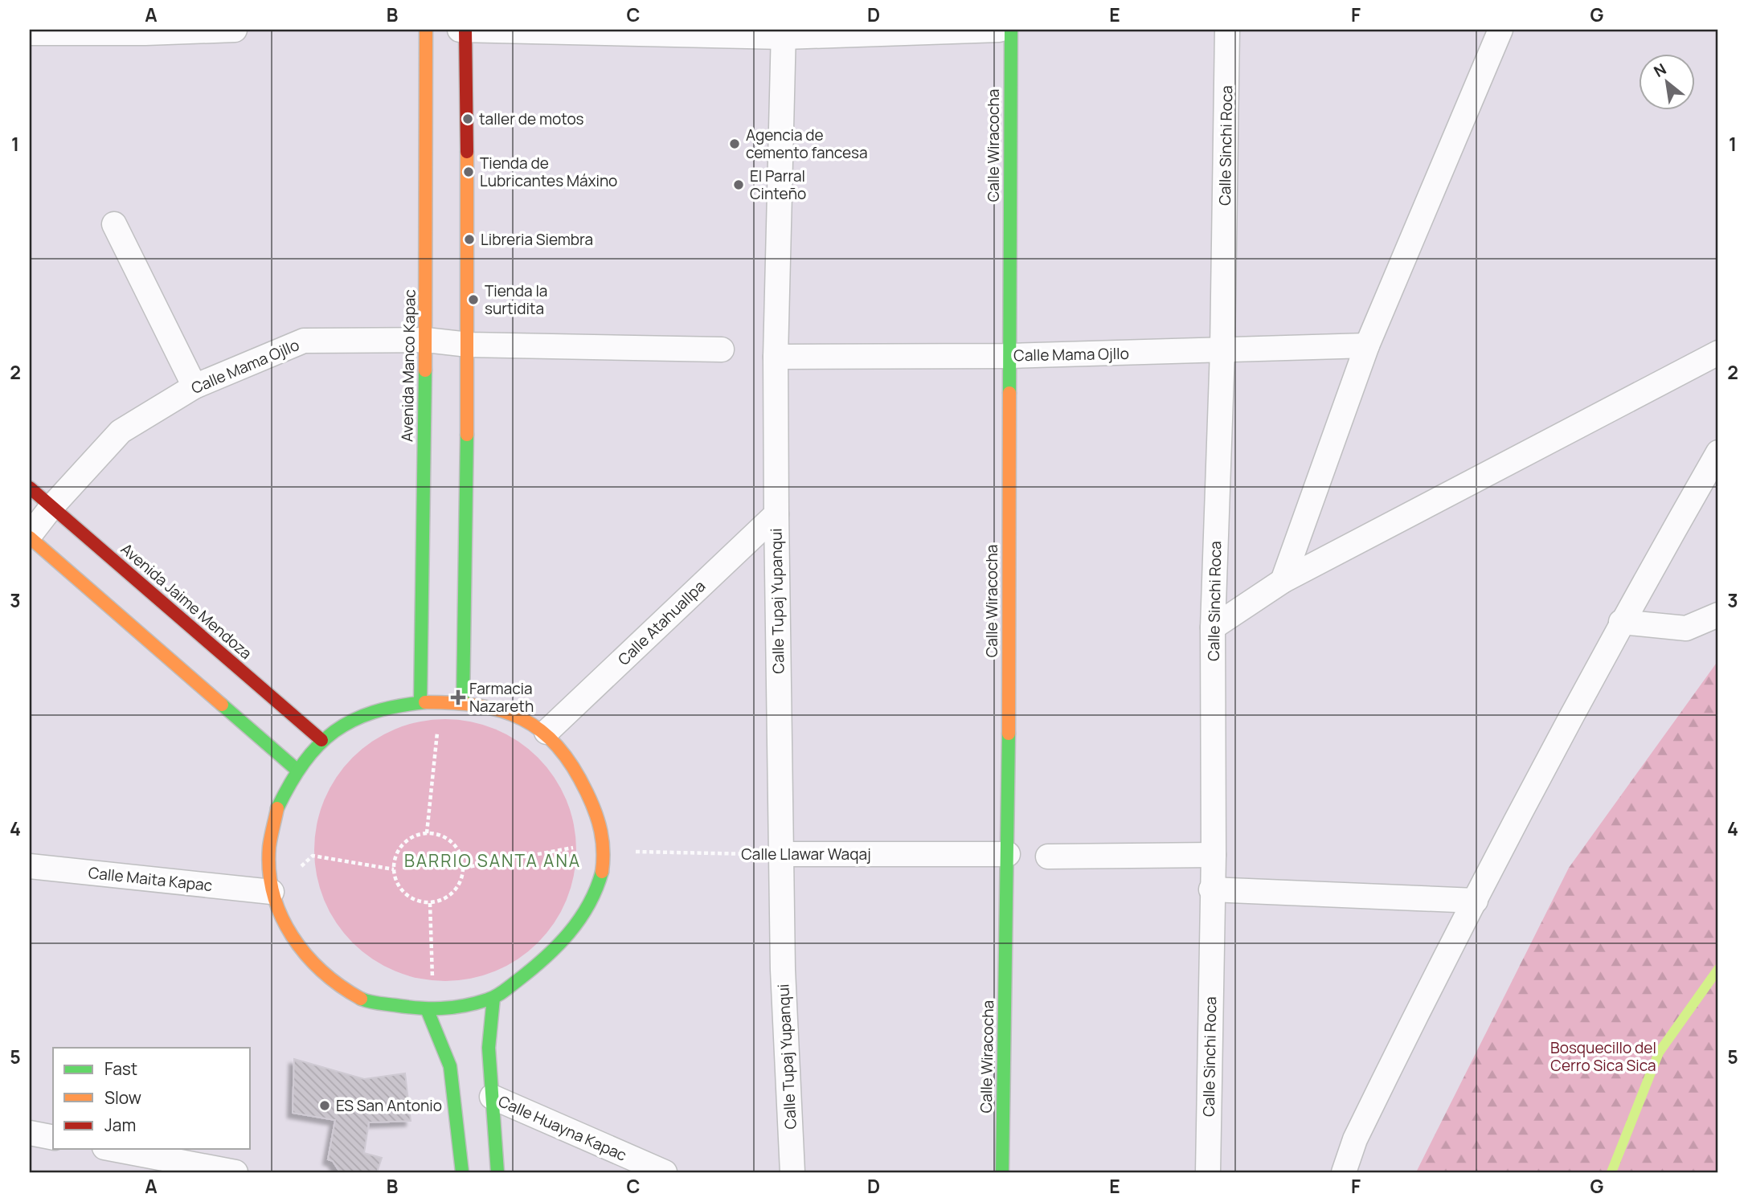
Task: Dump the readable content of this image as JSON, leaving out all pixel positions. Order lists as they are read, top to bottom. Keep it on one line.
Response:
{"streets":{"main road":["Calle Wiracocha","Avenida Manco Kapac","Avenida Jaime Mendoza"],"street":["Calle Sinchi Roca","Calle Mama Ojllo","Calle Tupaj Yupanqui","Calle Atahuallpa","Calle Llawar Waqaj","Calle Maita Kapac","Calle Huayna Kapac"]},"crossings":[["Calle Wiracocha","Calle Mama Ojllo"],["Calle Wiracocha","Calle Llawar Waqaj"],["Calle Sinchi Roca","Calle Mama Ojllo"],["Calle Mama Ojllo","Avenida Manco Kapac"],["Calle Mama Ojllo","Avenida Jaime Mendoza"],["Calle Mama Ojllo","Calle Tupaj Yupanqui"],["Calle Tupaj Yupanqui","Calle Atahuallpa"],["Calle Tupaj Yupanqui","Calle Llawar Waqaj"]],"districts":["BARRIO SANTA ANA"],"parks":["Bosquecillo del Cerro Sica Sica"],"places":{"other":["taller de motos","Agencia de cemento fancesa","Tienda de Lubricantes Máxino","El Parral Cinteño","Libreria Siembra","Tienda la surtidita","ES San Antonio"],"health":["Farmacia Nazareth"]},"legend":["Fast","Slow","Jam"],"north":"top left","grid":{"columns":["A","B","C","D","E","F","G"],"rows":["1","2","3","4","5"]}}
